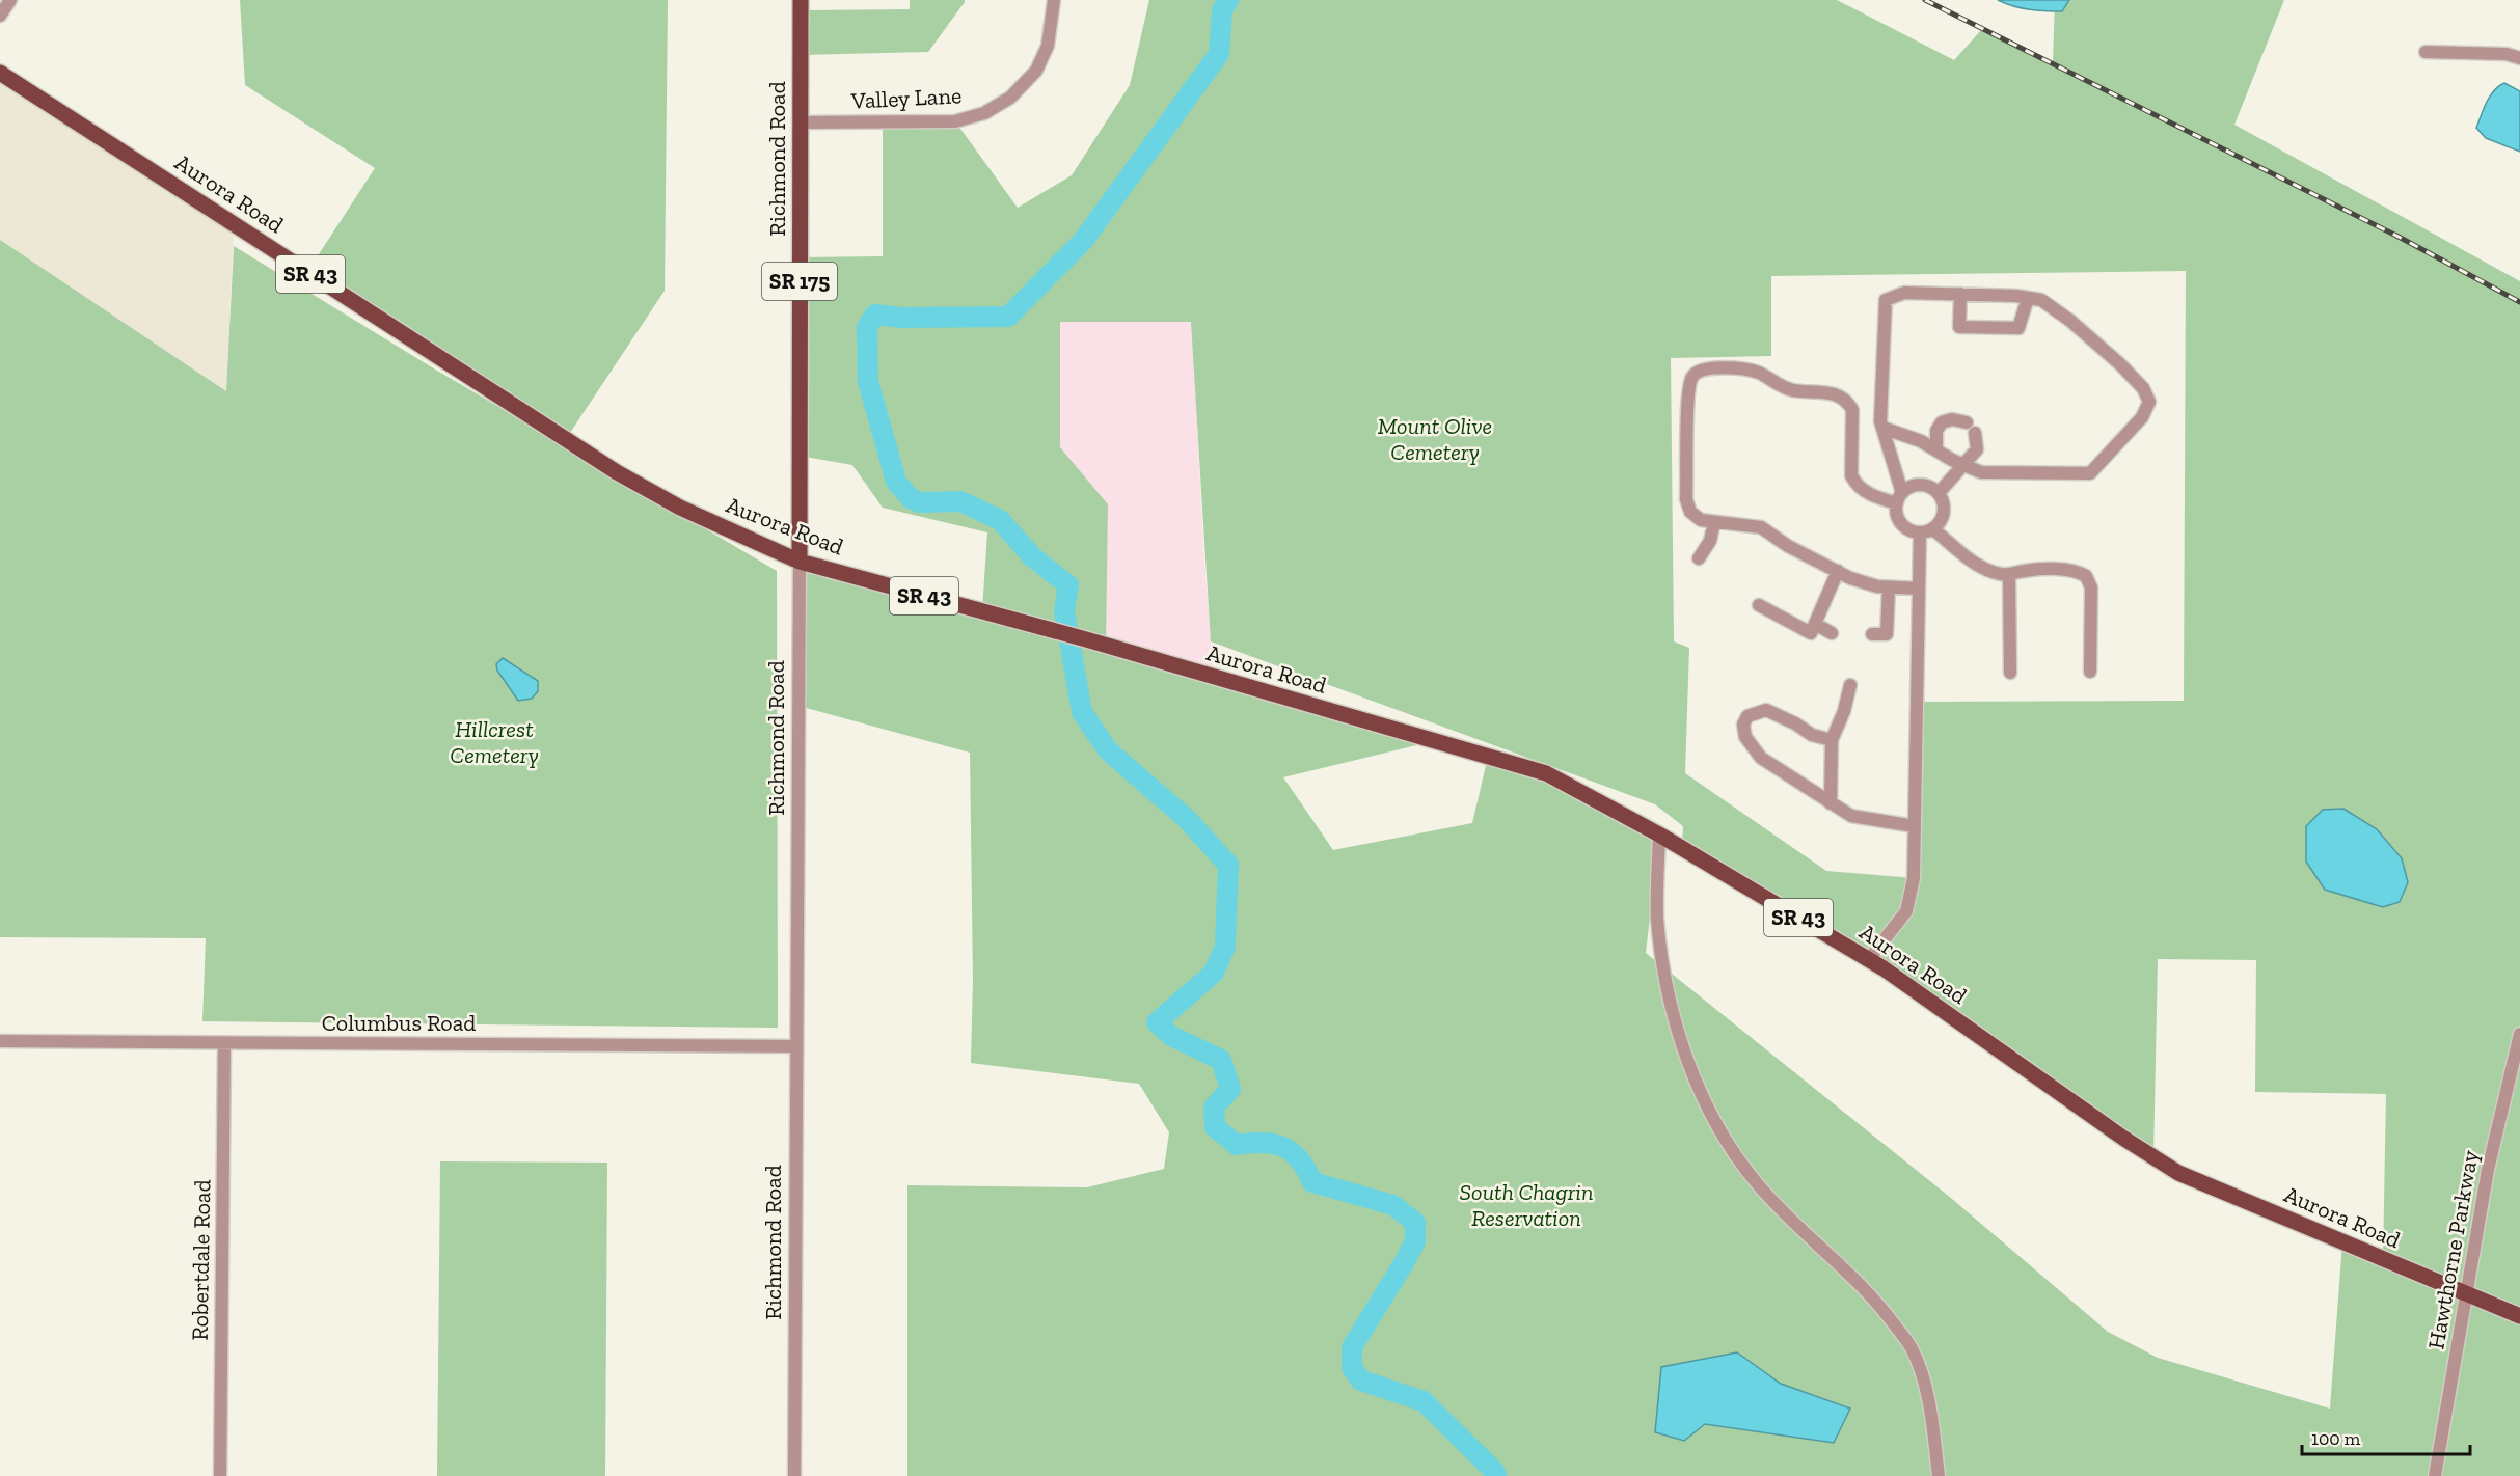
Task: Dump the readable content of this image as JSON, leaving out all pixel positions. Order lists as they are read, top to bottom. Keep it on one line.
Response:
{"streets":{"main road":["Richmond Road","Aurora Road","SR 43","SR 175"],"street":["Valley Lane","Columbus Road","Hawthorne Parkway","Robertdale Road"]},"crossings":[["Valley Lane","Richmond Road"],["Richmond Road","Aurora Road"],["Richmond Road","Columbus Road"],["Aurora Road","Hawthorne Parkway"],["Columbus Road","Robertdale Road"]],"parks":["Mount Olive Cemetery","Hillcrest Cemetery","South Chagrin Reservation"],"scale_bar":"100 m"}
